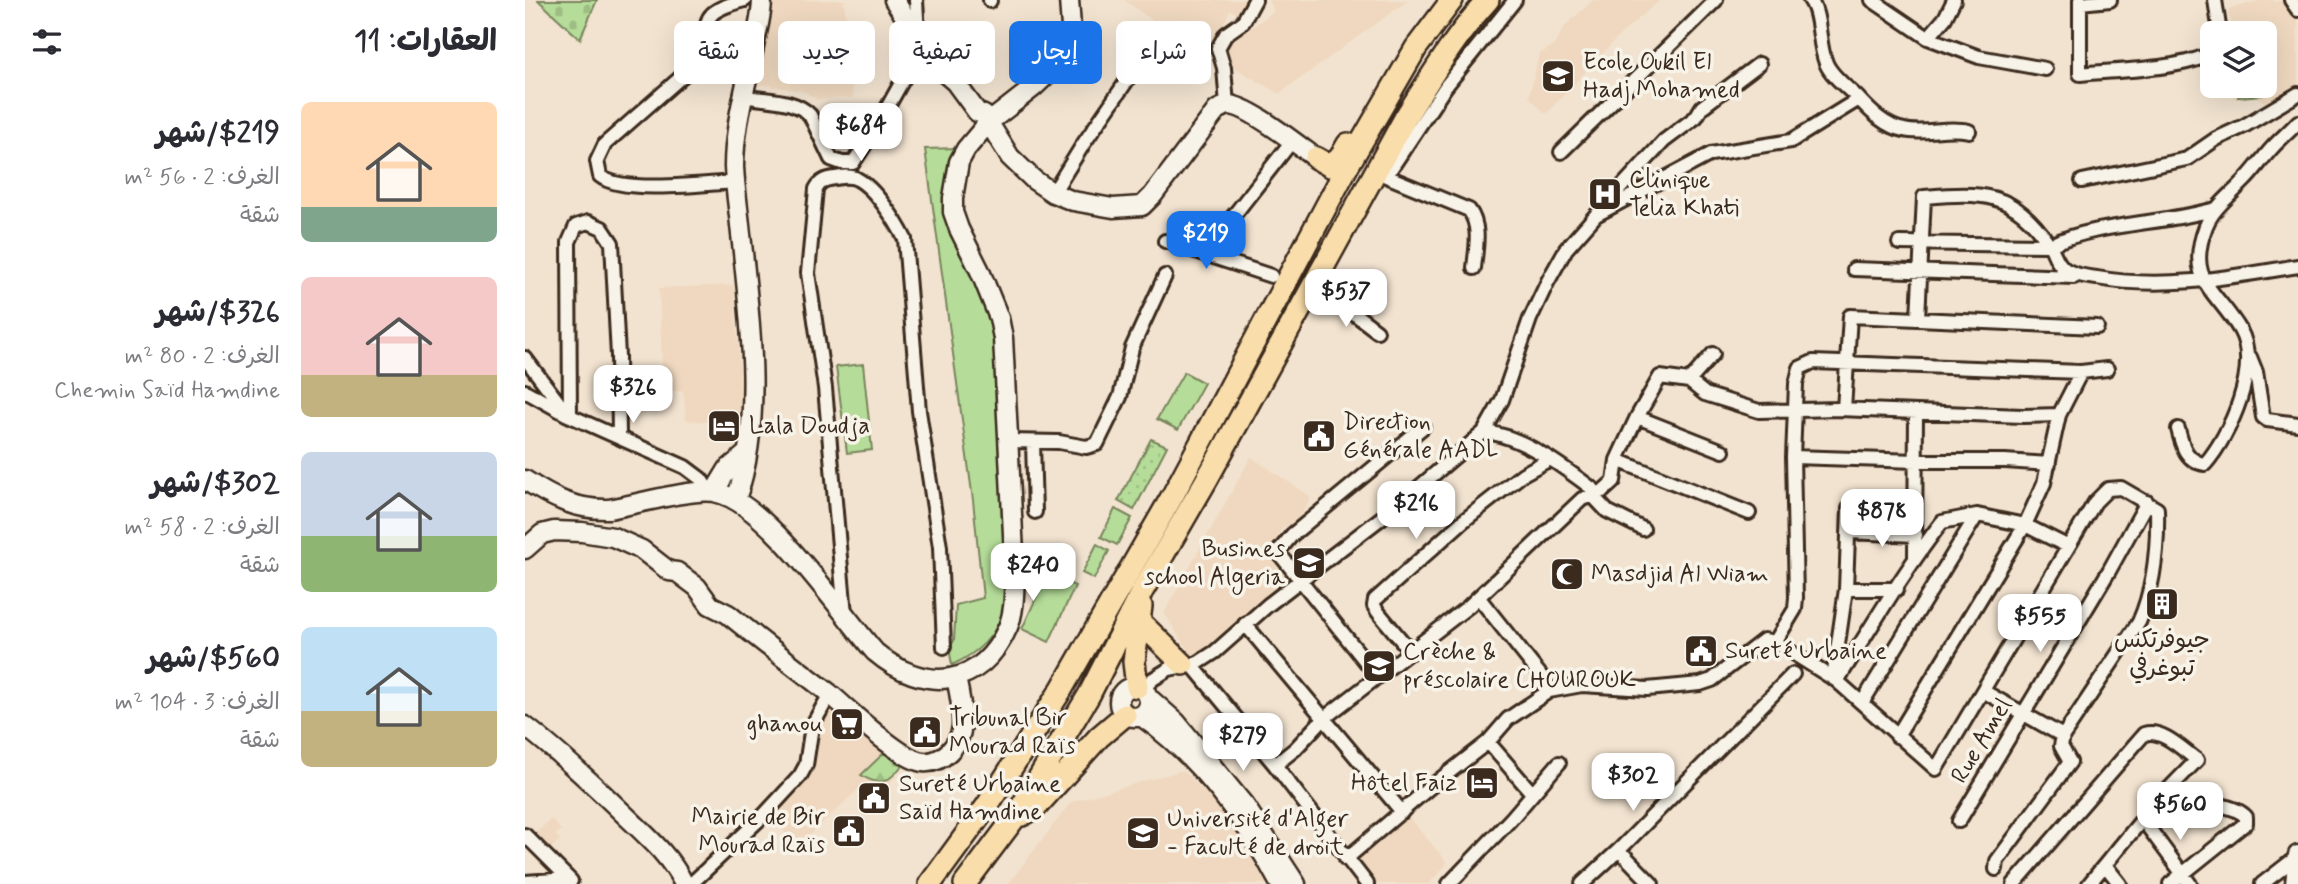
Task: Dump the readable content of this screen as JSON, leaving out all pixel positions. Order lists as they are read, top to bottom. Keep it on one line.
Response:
{"streets":{"street":["Rue Amel"]},"places":{"school or university":["Ecole Oukil El Hadj Mohamed","Busines school Algeria","Crèche & préscolaire CHOUROUK","Université d'Alger - Faculté de droit"],"hospital":["Clinique Telia Khati"],"hotel":["Lala Doudja","Hôtel Faiz"],"public building":["Direction Générale AADL","Sureté Urbaine","Tribunal Bir Mourad Raïs","Sureté Urbaine Saïd Hamdine","Mairie de Bir Mourad Raïs"],"mosque":["Masdjid Al Wiam"],"building":["جيوفرتكس تبوغرفي"],"supermarket":["ghanou"]},"page":{"heading":"العقارات: 11","chip":["شراء","إيجار","تصفية","جديد","شقة"],"list":[{"name":"$219/شهر","note":"الغرف: 2 · 56 m² · شقة"},{"name":"$326/شهر","note":"الغرف: 2 · 80 m² · Chemin Saïd Hamdine"},{"name":"$302/شهر","note":"الغرف: 2 · 58 m² · شقة"},{"name":"$560/شهر","note":"الغرف: 3 · 104 m² · شقة"}],"price":["$684","$219","$537","$326","$216","$878","$240","$555","$279","$302","$560"]}}
